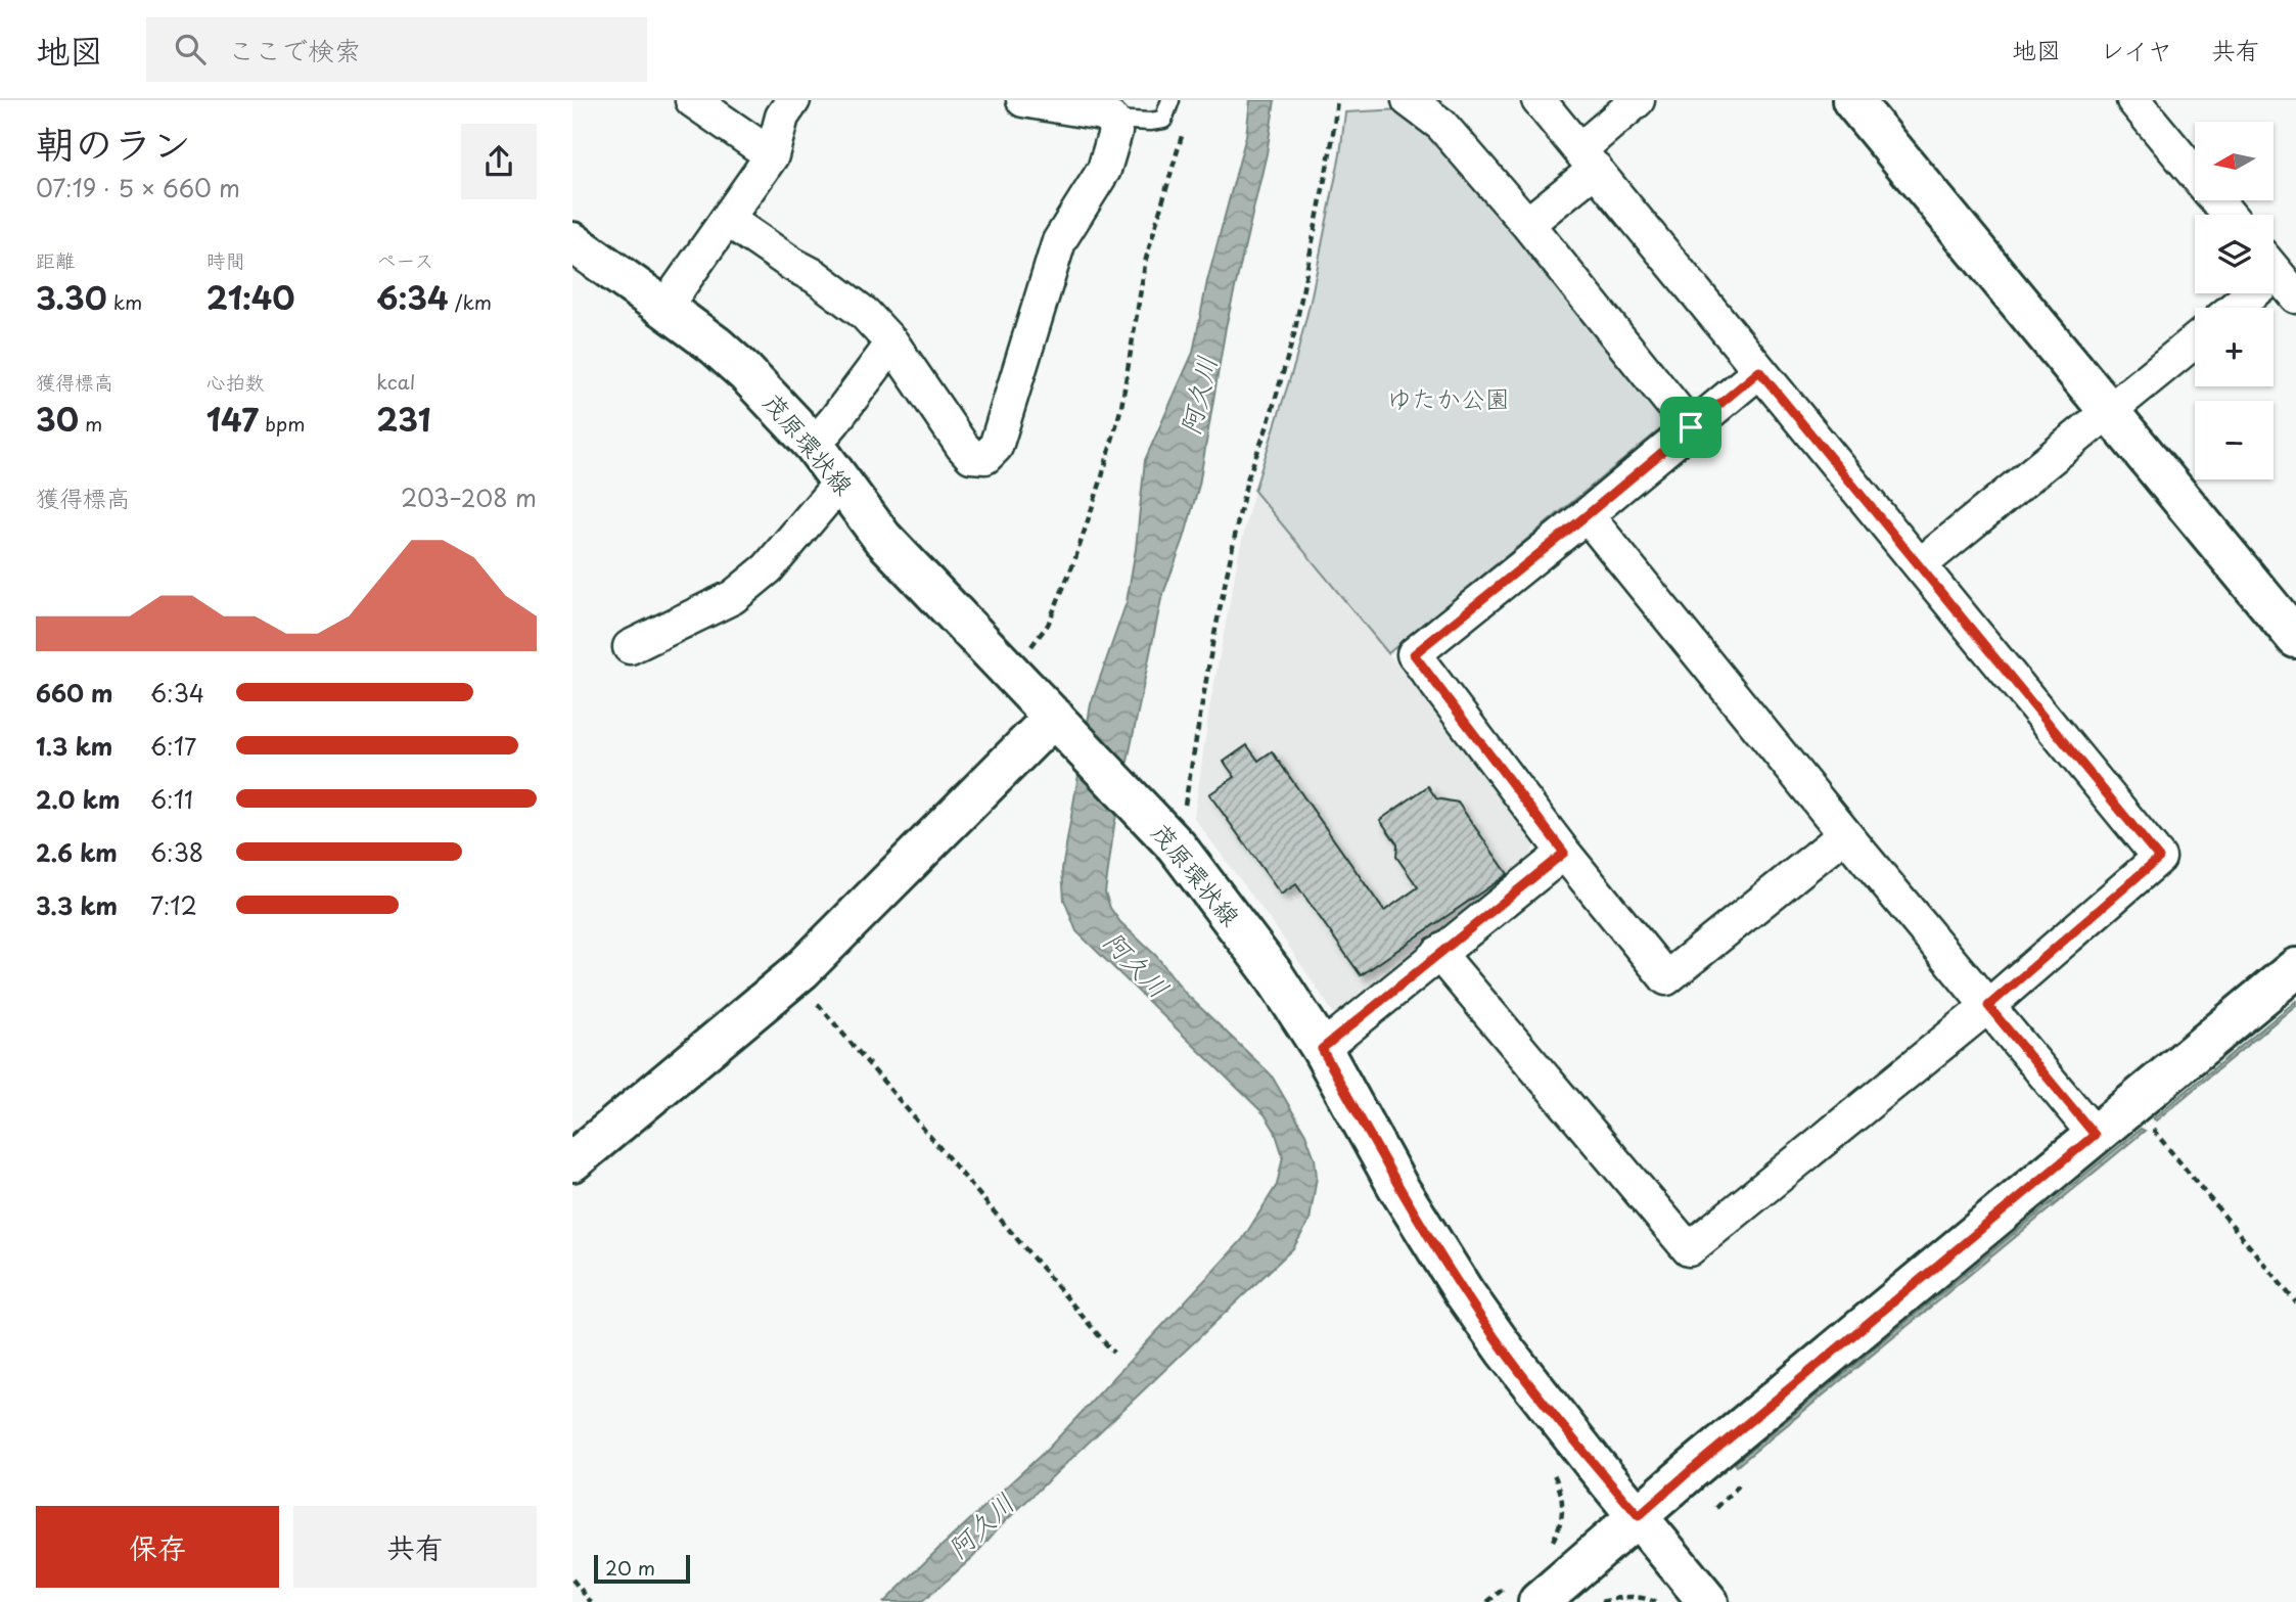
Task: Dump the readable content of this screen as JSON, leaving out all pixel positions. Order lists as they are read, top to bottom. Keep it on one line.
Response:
{"streets":{"street":["茂原環状線"]},"water":["阿久川"],"parks":["ゆたか公園"],"scale_bar":"20 m","north":"left","page":{"header":"地図","search":"ここで検索","nav":["地図","レイヤ","共有"],"heading":["朝のラン","07:19 · 5 × 660 m"],"map_buttons":["+","−"],"stats":[["距離","3.30 km"],["時間","21:40"],["ペース","6:34 /km"],["獲得標高","30 m"],["心拍数","147 bpm"],["kcal","231"]],"chart":["獲得標高","203–208 m"],"list":[{"name":"660 m","note":"6:34"},{"name":"1.3 km","note":"6:17"},{"name":"2.0 km","note":"6:11"},{"name":"2.6 km","note":"6:38"},{"name":"3.3 km","note":"7:12"}],"buttons":["保存","共有"],"scale":"20 m"}}
